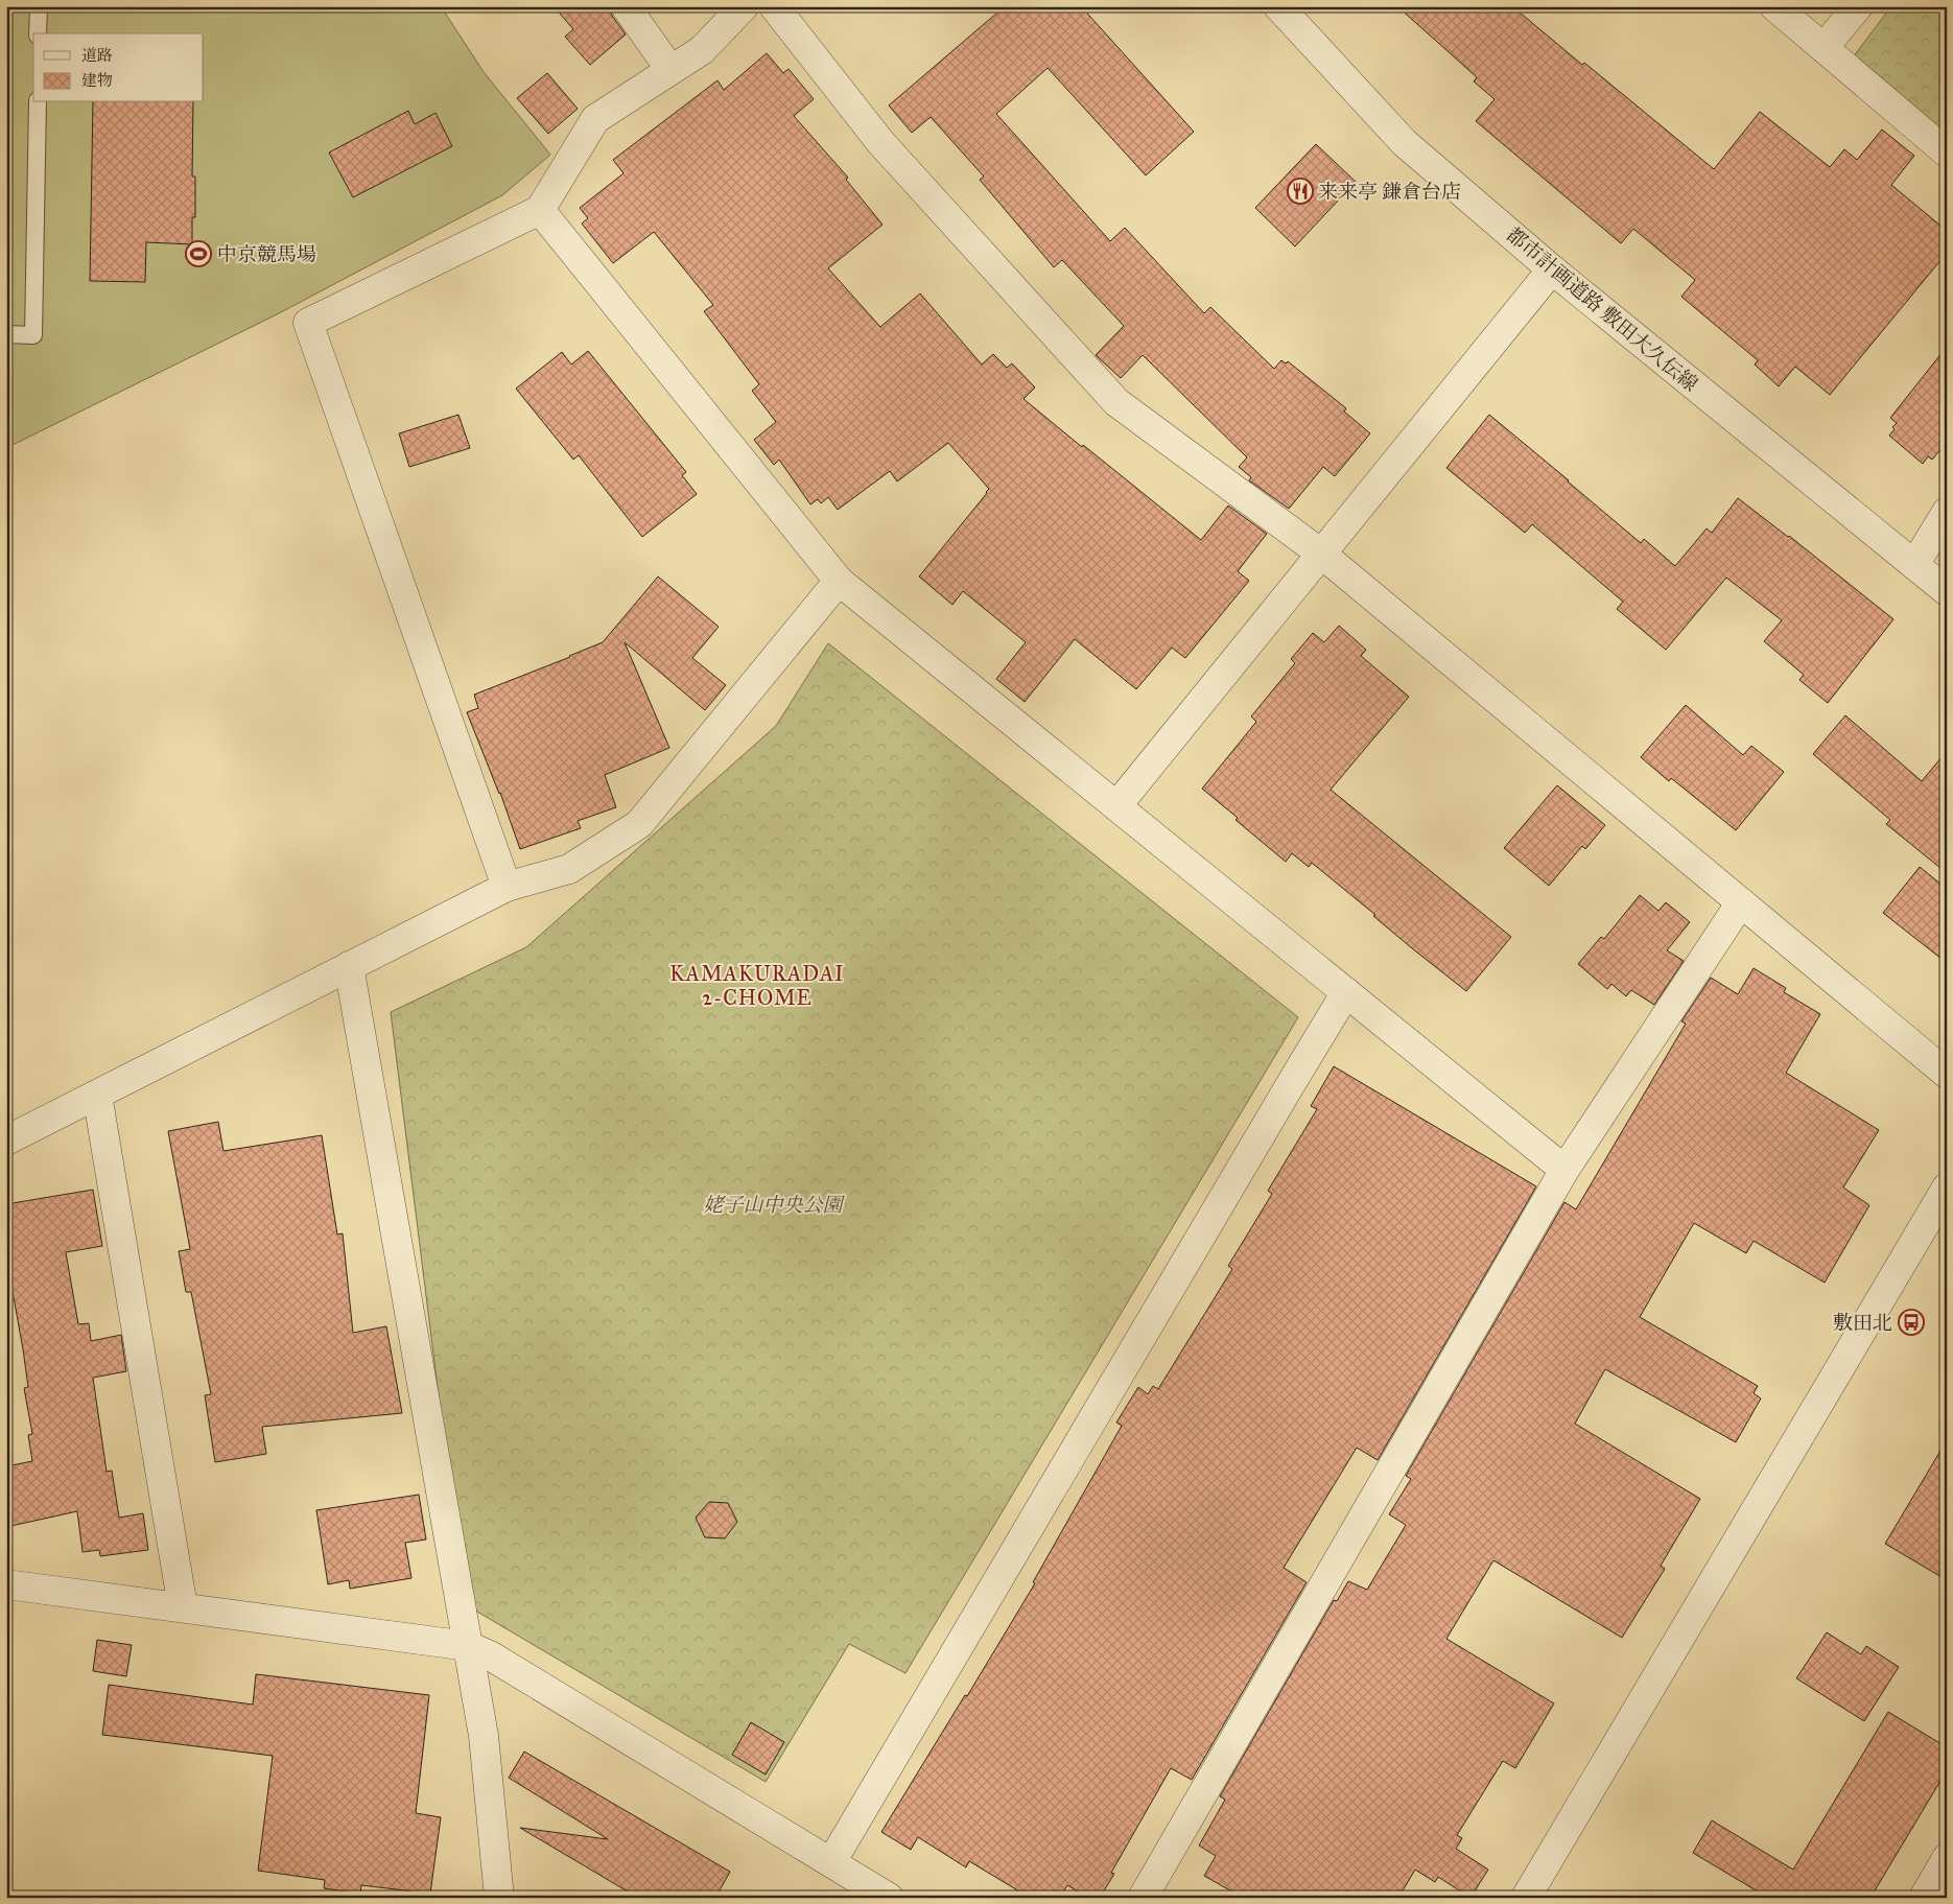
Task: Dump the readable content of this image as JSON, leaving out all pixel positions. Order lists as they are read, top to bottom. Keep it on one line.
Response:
{"streets":{"street":["都市計画道路 敷田大久伝線"]},"districts":["KAMAKURADAI 2-CHOME"],"parks":["姥子山中央公園"],"places":{"restaurant":["来来亭 鎌倉台店"],"sports":["中京競馬場"],"bus stop":["敷田北"]},"legend":["道路","建物"]}
